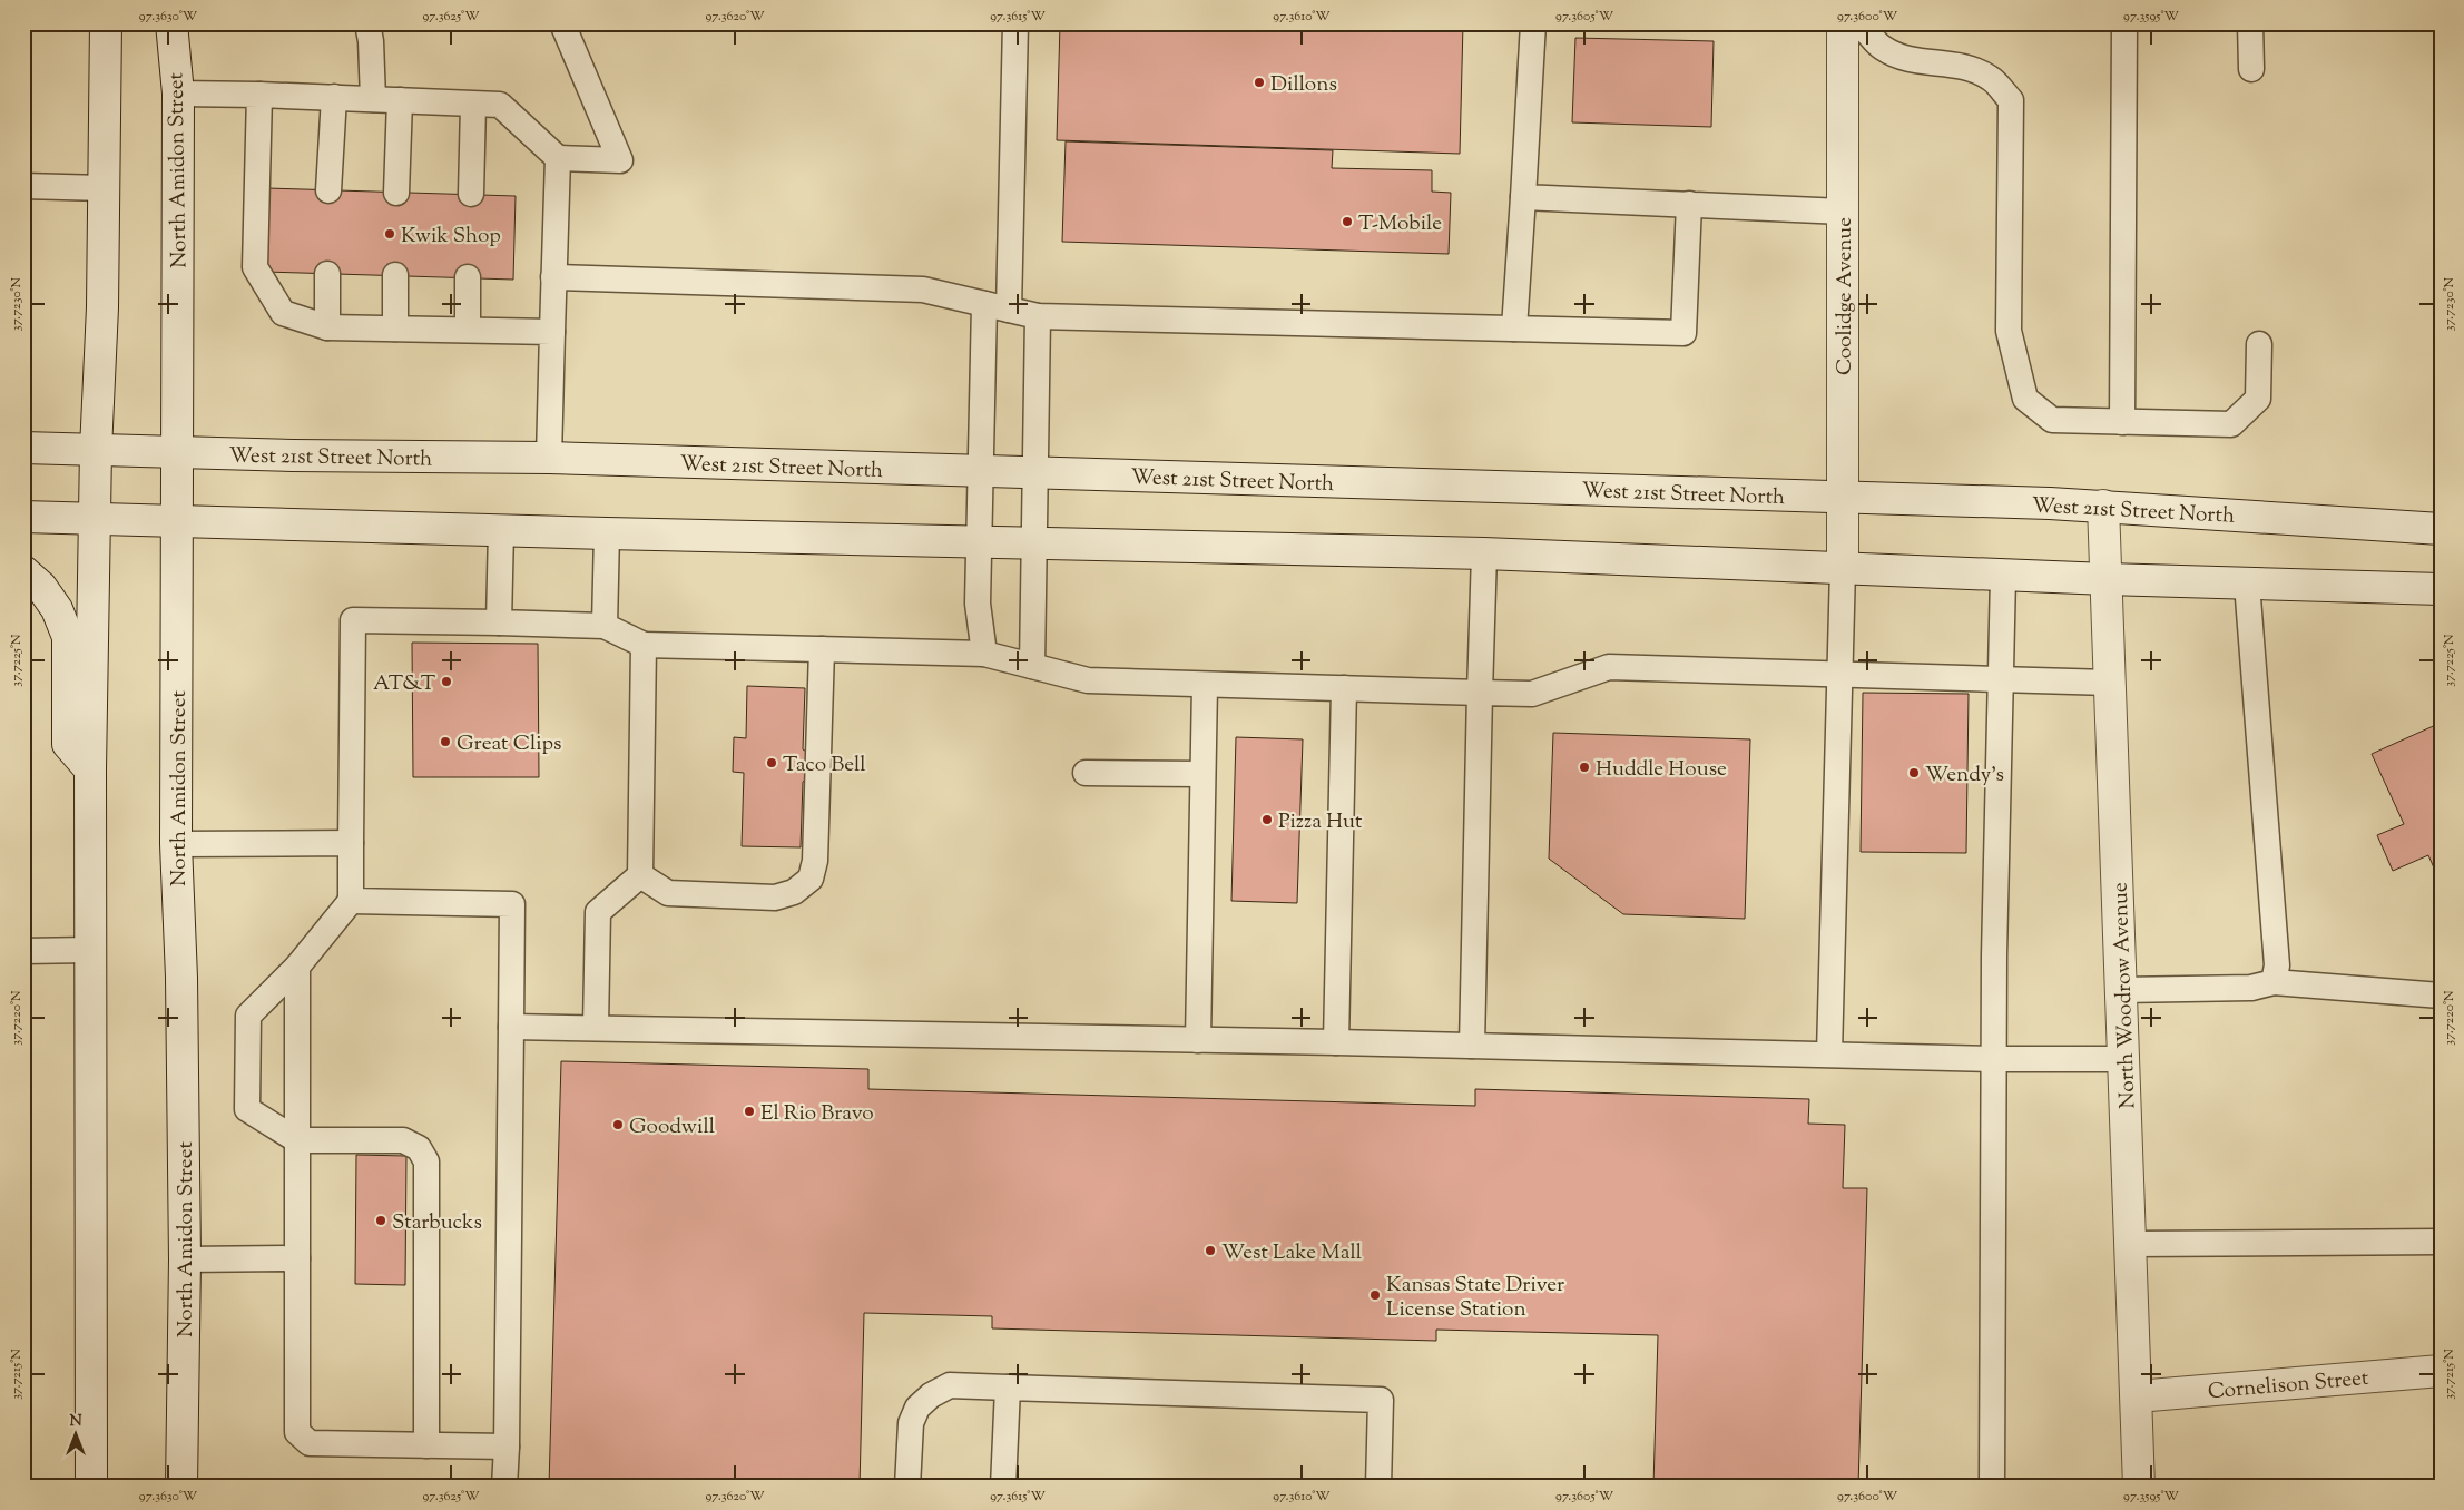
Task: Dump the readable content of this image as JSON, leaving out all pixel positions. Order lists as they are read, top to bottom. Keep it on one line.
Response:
{"streets":{"main road":["North Amidon Street","Coolidge Avenue","West 21st Street North","North Woodrow Avenue","Cornelison Street"]},"crossings":[["North Amidon Street","West 21st Street North"],["Coolidge Avenue","West 21st Street North"],["West 21st Street North","North Woodrow Avenue"],["North Woodrow Avenue","Cornelison Street"]],"places":["Dillons","T-Mobile","Kwik Shop","AT&T","Great Clips","Taco Bell","Huddle House","Wendy's","Pizza Hut","El Rio Bravo","Goodwill","Starbucks","West Lake Mall","Kansas State Driver License Station"],"north":"top","coordinates":["97.3630°W","97.3625°W","97.3620°W","97.3615°W","97.3610°W","97.3605°W","97.3600°W","97.3595°W","37.7230°N","37.7225°N","37.7220°N","37.7215°N"]}
